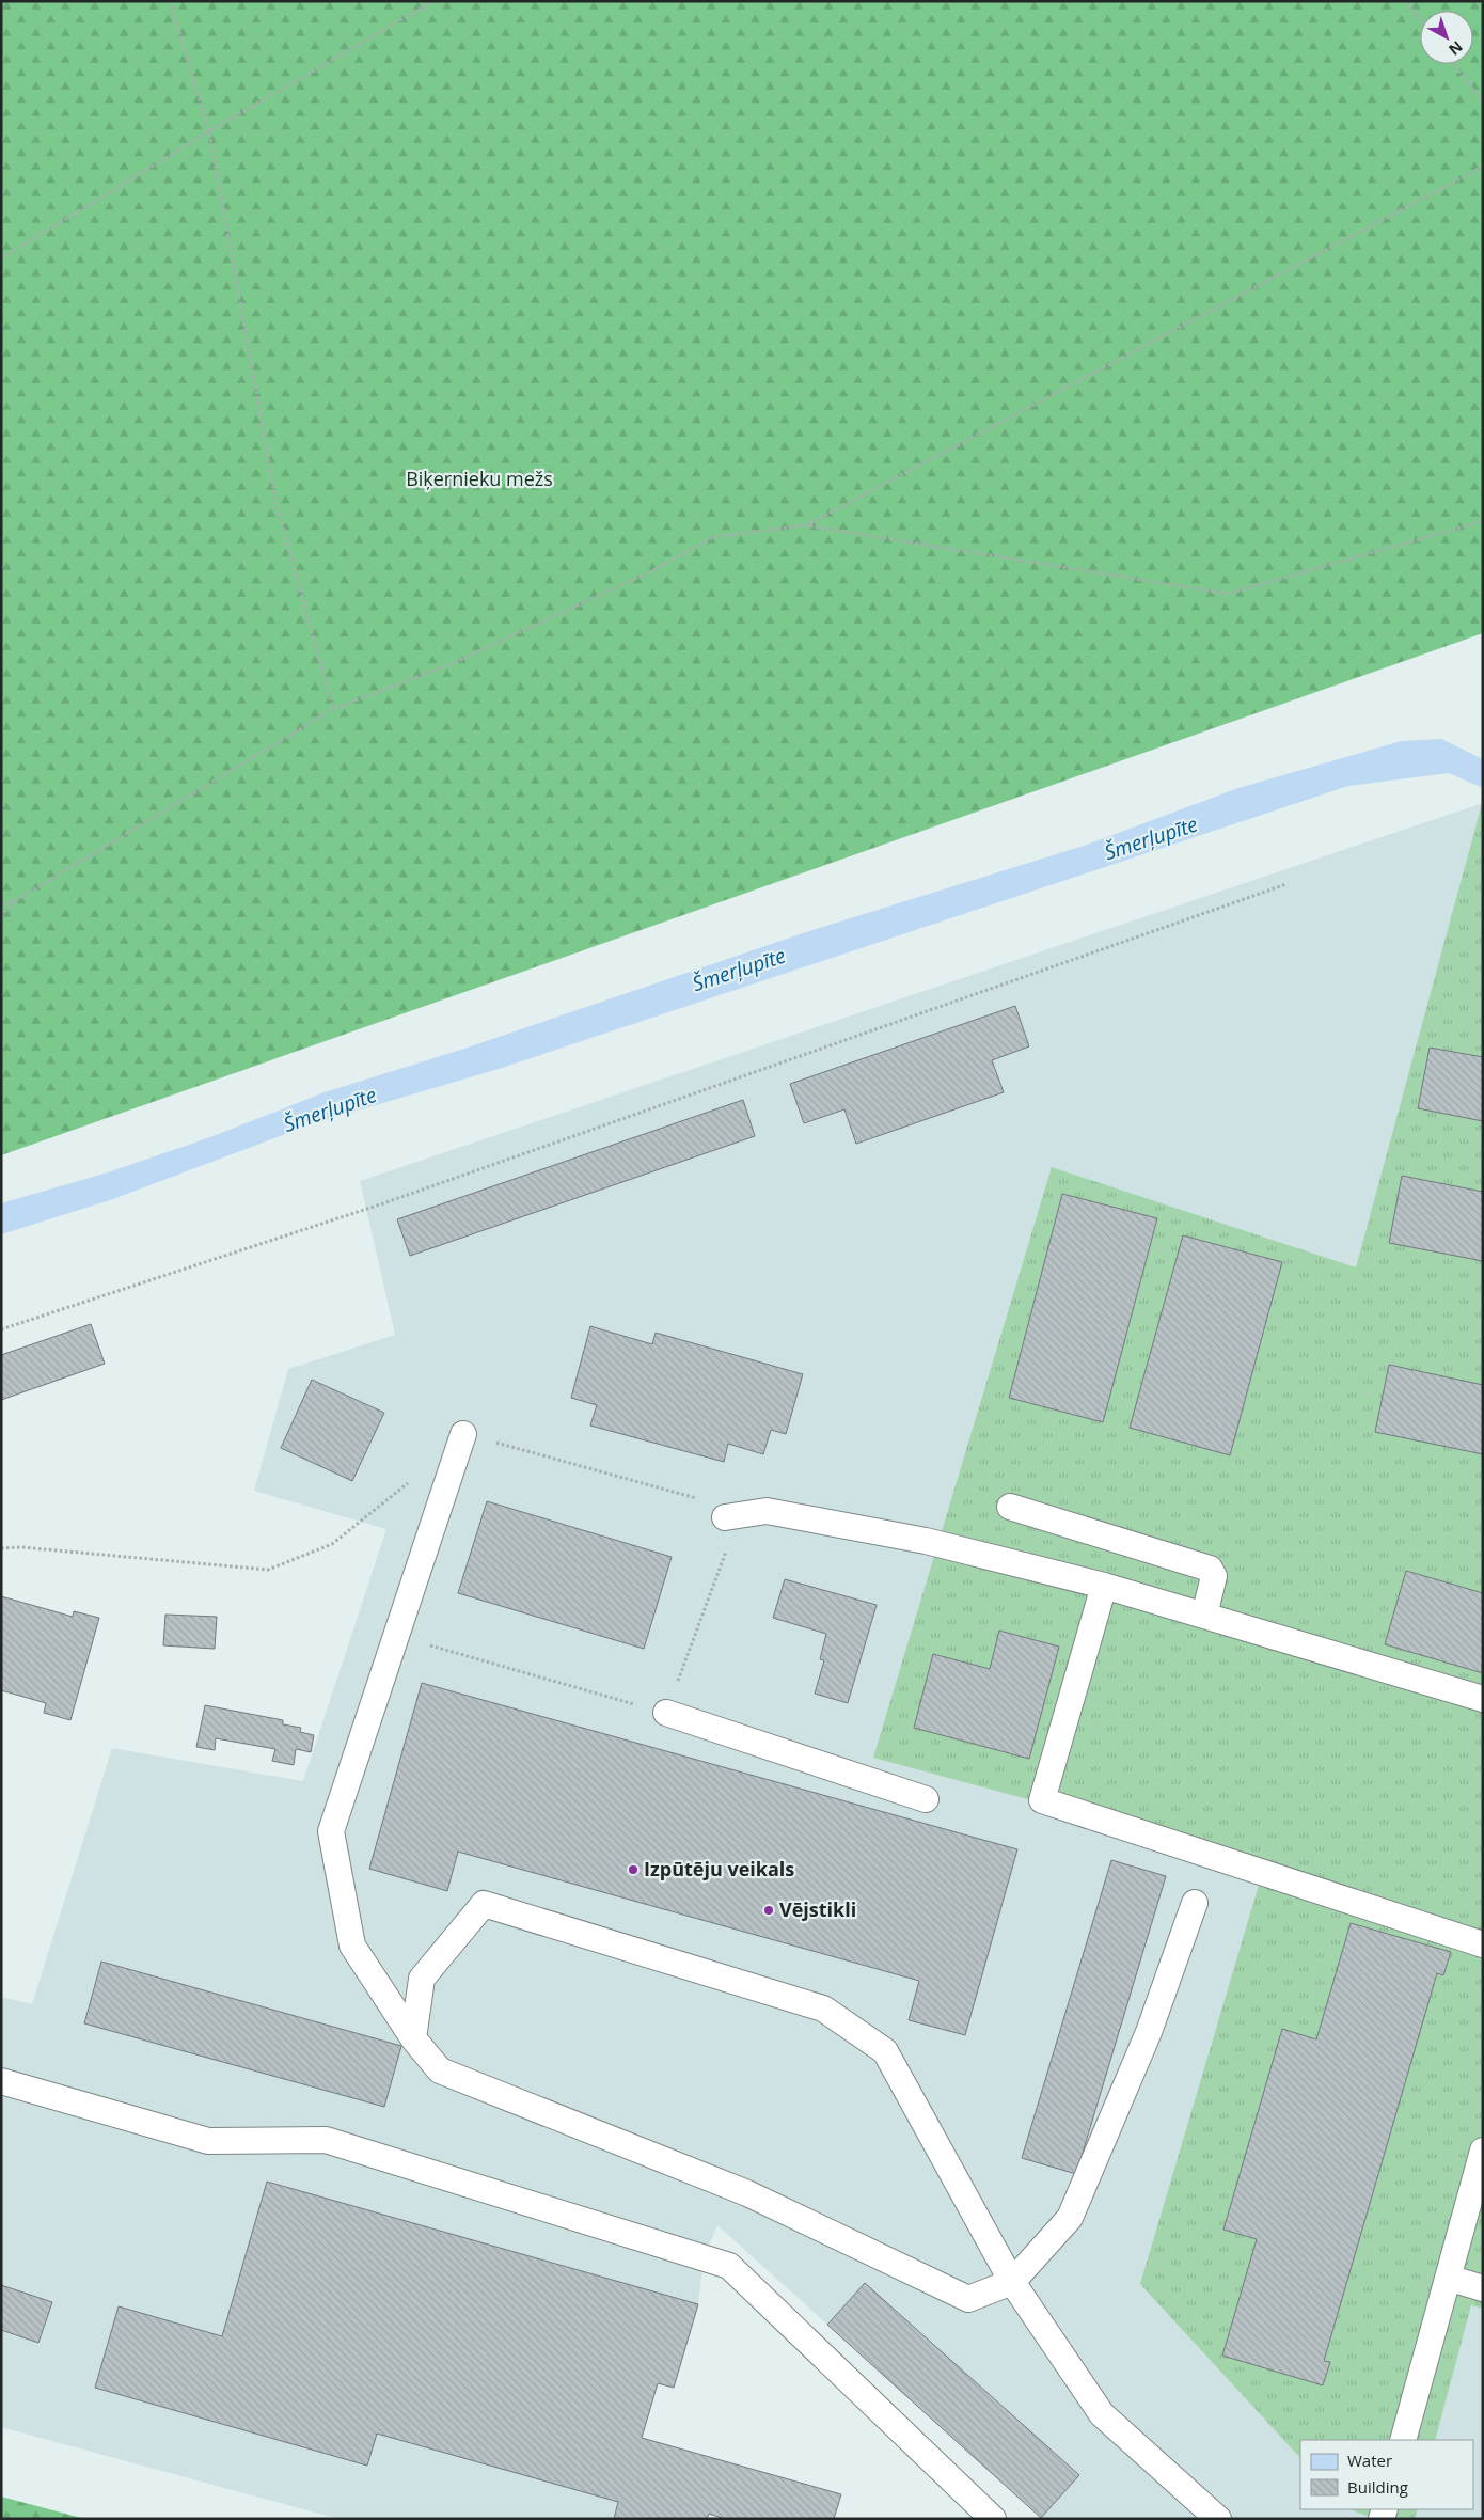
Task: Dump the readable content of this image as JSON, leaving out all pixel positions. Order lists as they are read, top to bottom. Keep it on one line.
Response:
{"water":["Šmerļupīte"],"parks":["Biķernieku mežs"],"places":["Izpūtēju veikals","Vējstikli"],"legend":["Water","Building"],"north":"bottom right"}
